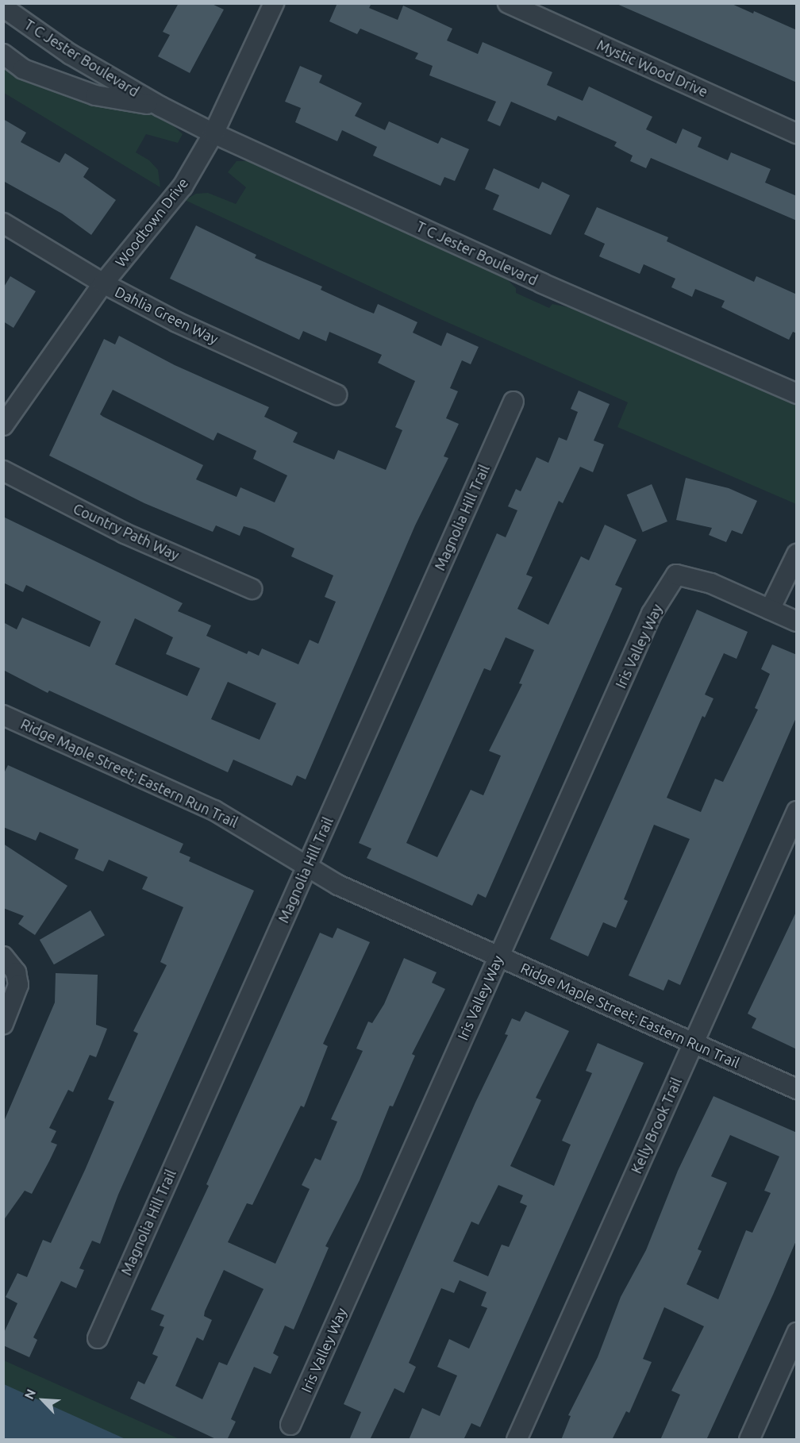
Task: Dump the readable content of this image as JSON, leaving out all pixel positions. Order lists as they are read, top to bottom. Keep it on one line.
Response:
{"streets":{"street":["T C Jester Boulevard","Mystic Wood Drive","Woodtown Drive","Dahlia Green Way","Magnolia Hill Trail","Country Path Way","Iris Valley Way","Ridge Maple Street; Eastern Run Trail","Kelly Brook Trail"]},"crossings":[["T C Jester Boulevard","Woodtown Drive"],["Woodtown Drive","Dahlia Green Way"],["Magnolia Hill Trail","Ridge Maple Street; Eastern Run Trail"],["Iris Valley Way","Ridge Maple Street; Eastern Run Trail"],["Ridge Maple Street; Eastern Run Trail","Kelly Brook Trail"]],"north":"top left"}
